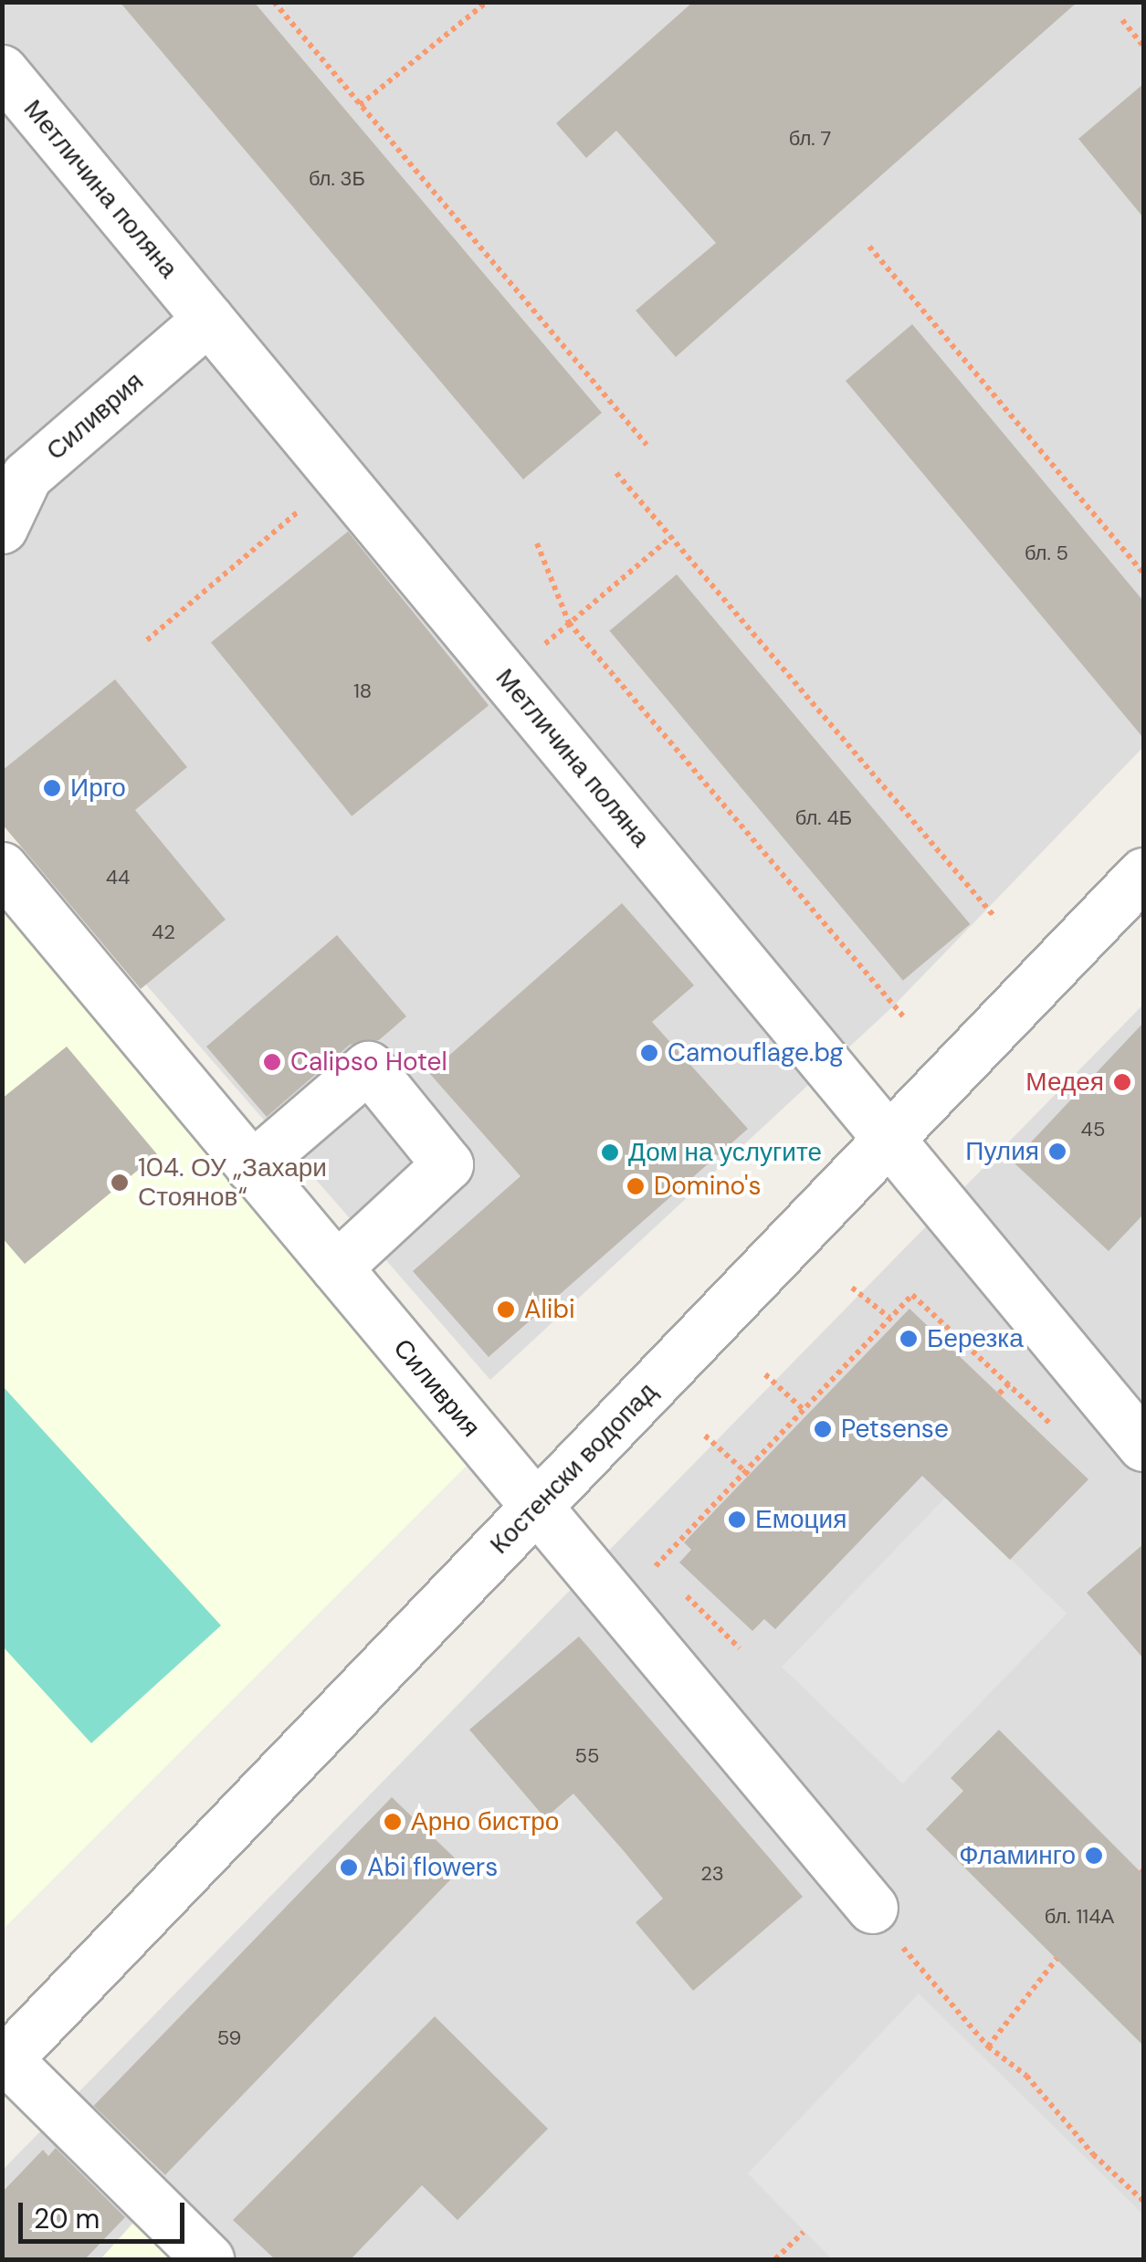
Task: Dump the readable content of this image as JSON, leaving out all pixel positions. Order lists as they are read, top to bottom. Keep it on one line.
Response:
{"streets":{"street":["Метличина поляна","Силиврия","Костенски водопад"]},"crossings":[["Метличина поляна","Силиврия"],["Метличина поляна","Костенски водопад"],["Силиврия","Костенски водопад"]],"places":["Ирго","Camouflage.bg","Calipso Hotel","Медея","Пулия","Дом на услугите","104. ОУ „Захари Стоянов“","Domino's","Alibi","Березка","Petsense","Емоция","Арно бистро","Фламинго","Abi flowers"],"house_numbers":["бл. 7","бл. 3Б","бл. 5","18","бл. 4Б","44","42","45","55","23","бл. 114А","59"],"scale_bar":"20 m"}
